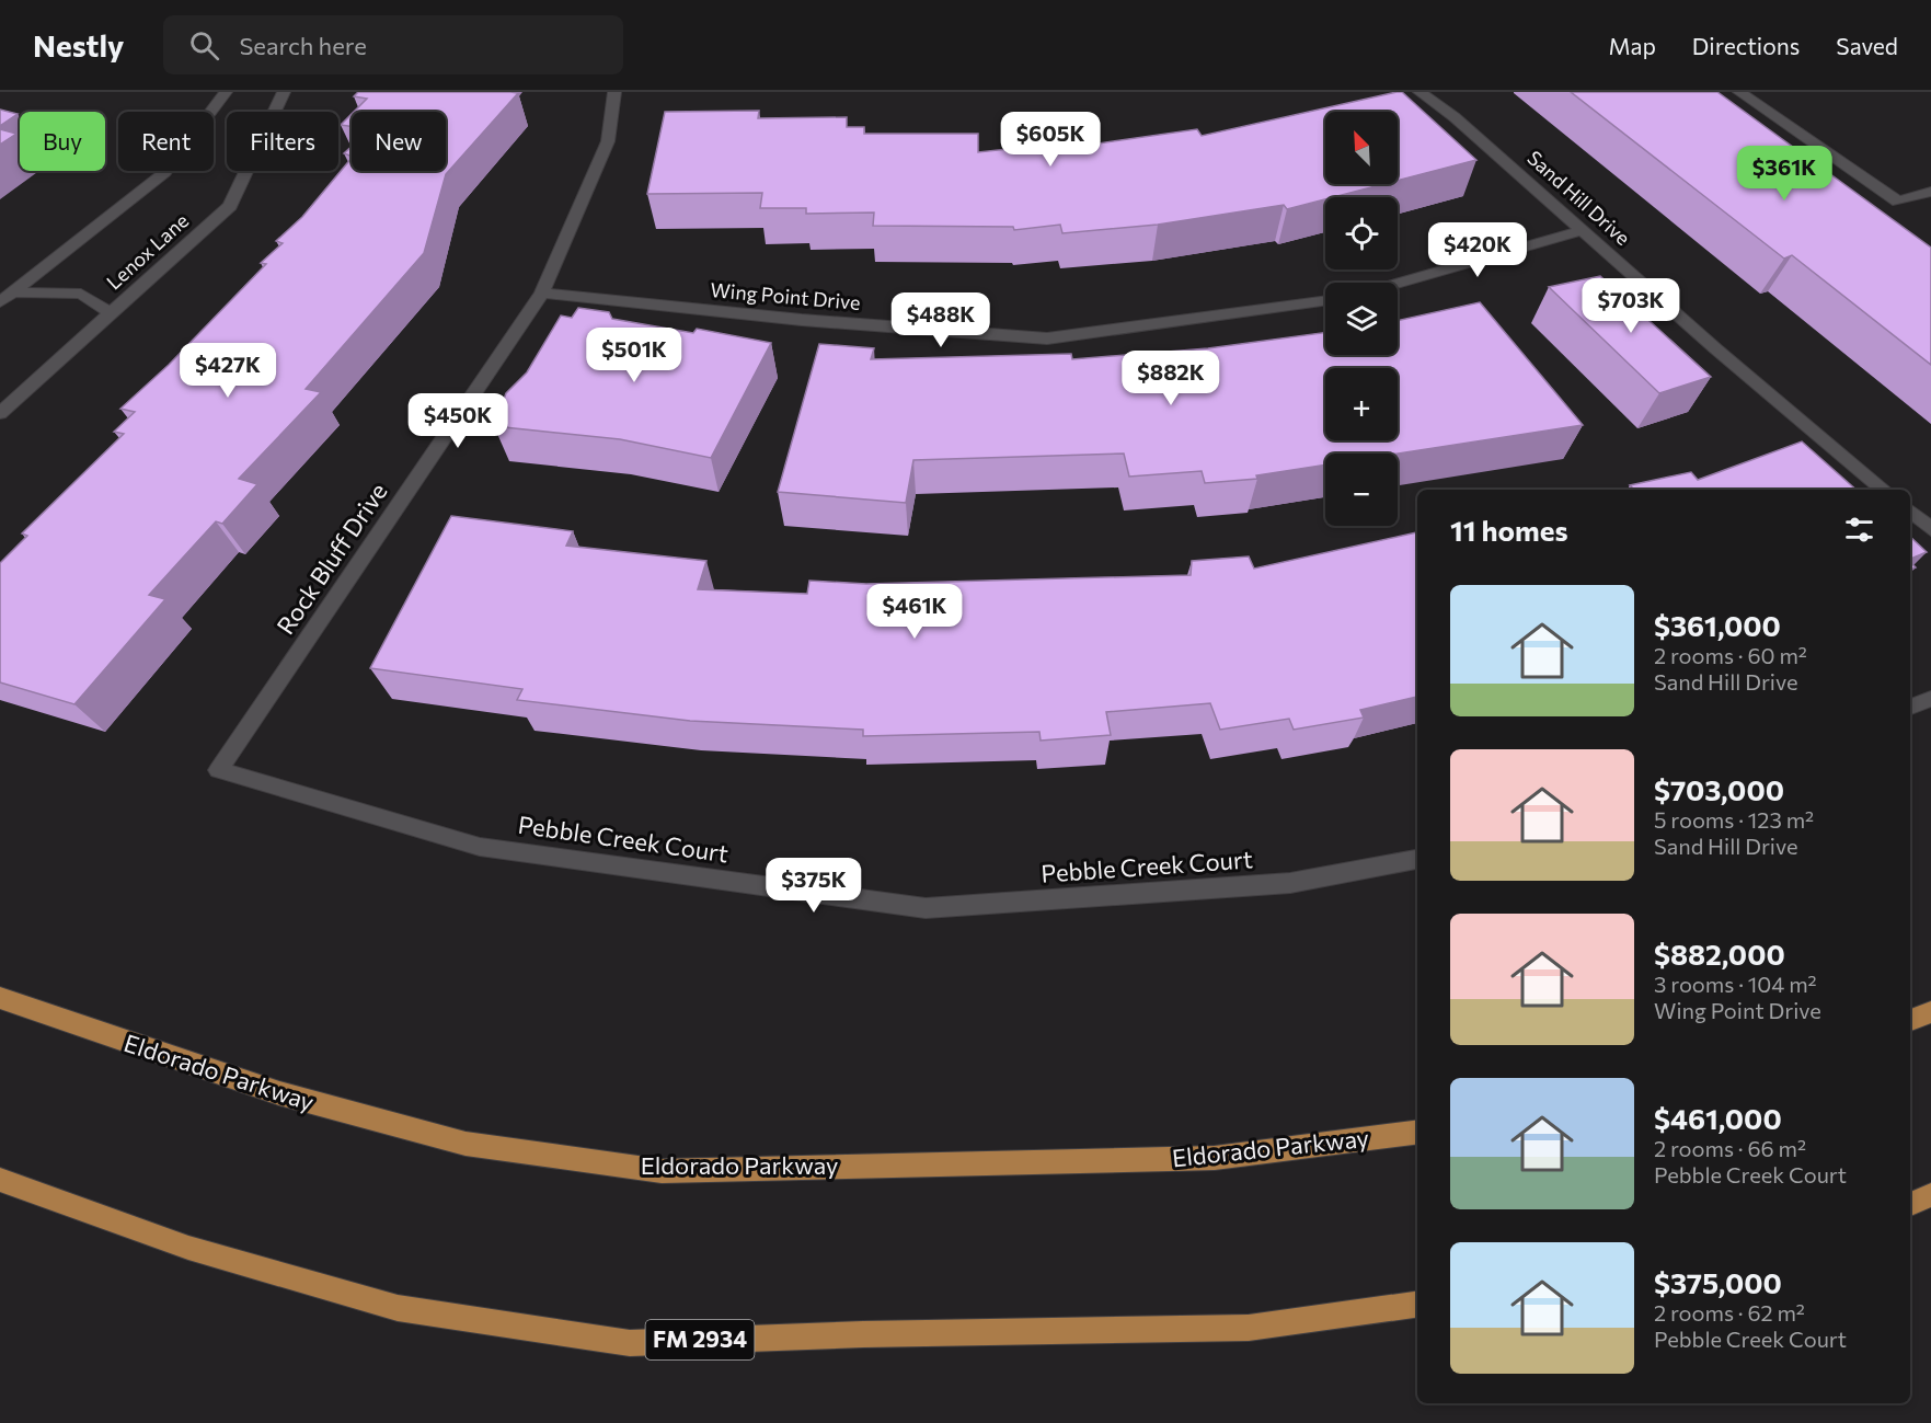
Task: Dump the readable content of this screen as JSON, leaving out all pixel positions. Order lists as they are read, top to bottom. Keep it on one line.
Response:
{"streets":{"main road":["Eldorado Parkway","FM 2934"],"street":["Sand Hill Drive","Lenox Lane","Wing Point Drive","Rock Bluff Drive","Pebble Creek Court"]},"crossings":[["Wing Point Drive","Rock Bluff Drive"],["Rock Bluff Drive","Pebble Creek Court"]],"north":"top left","page":{"header":"Nestly","search":"Search here","nav":["Map","Directions","Saved"],"map_buttons":["+","−"],"price":["$605K","$361K","$420K","$703K","$488K","$501K","$427K","$882K","$450K","$461K","$375K"],"chip":["Buy","Rent","Filters","New"],"heading":"11 homes","list":[{"name":"$361,000","note":"2 rooms · 60 m² · Sand Hill Drive"},{"name":"$703,000","note":"5 rooms · 123 m² · Sand Hill Drive"},{"name":"$882,000","note":"3 rooms · 104 m² · Wing Point Drive"},{"name":"$461,000","note":"2 rooms · 66 m² · Pebble Creek Court"},{"name":"$375,000","note":"2 rooms · 62 m² · Pebble Creek Court"}]}}
